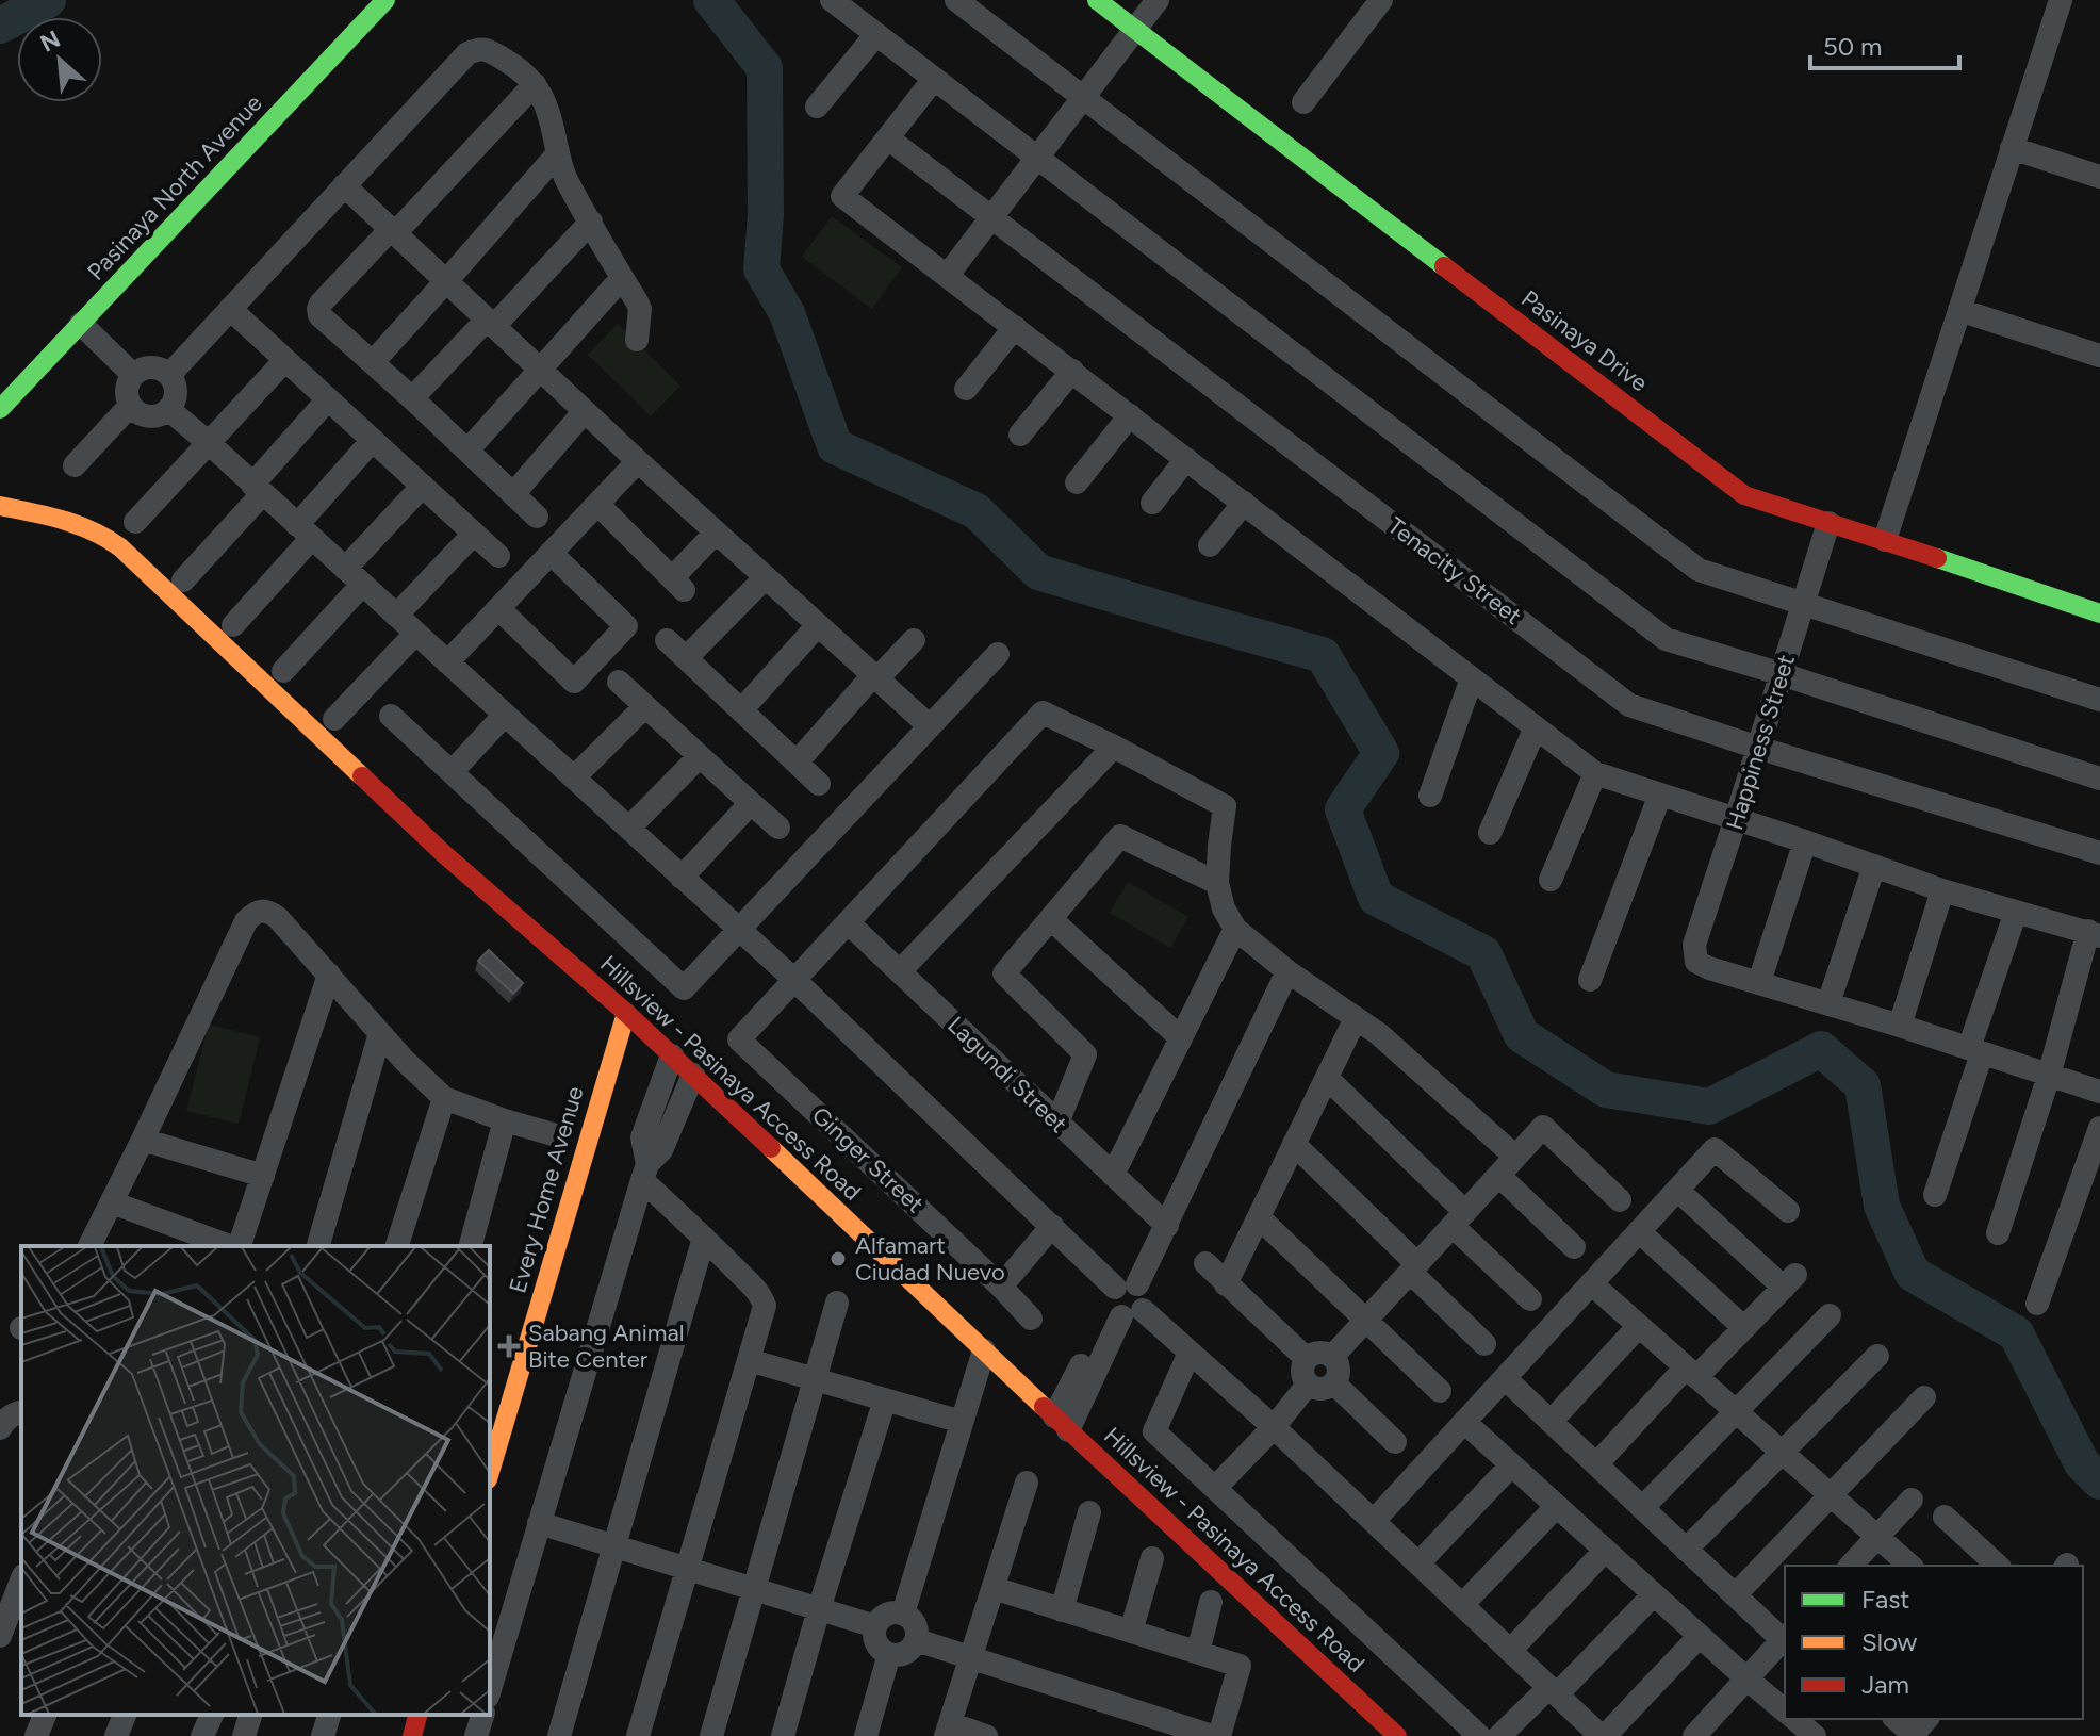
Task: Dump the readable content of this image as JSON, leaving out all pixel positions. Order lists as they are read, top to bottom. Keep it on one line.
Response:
{"streets":{"street":["Pasinaya North Avenue","Pasinaya Drive","Tenacity Street","Happiness Street","Lagundi Street","Hillsview - Pasinaya Access Road","Ginger Street","Every Home Avenue"]},"crossings":[["Pasinaya Drive","Happiness Street"],["Tenacity Street","Happiness Street"],["Hillsview - Pasinaya Access Road","Every Home Avenue"]],"places":{"other":["Alfamart Ciudad Nuevo"],"health":["Sabang Animal Bite Center"]},"legend":["Fast","Slow","Jam"],"scale_bar":"50 m","north":"top left"}
